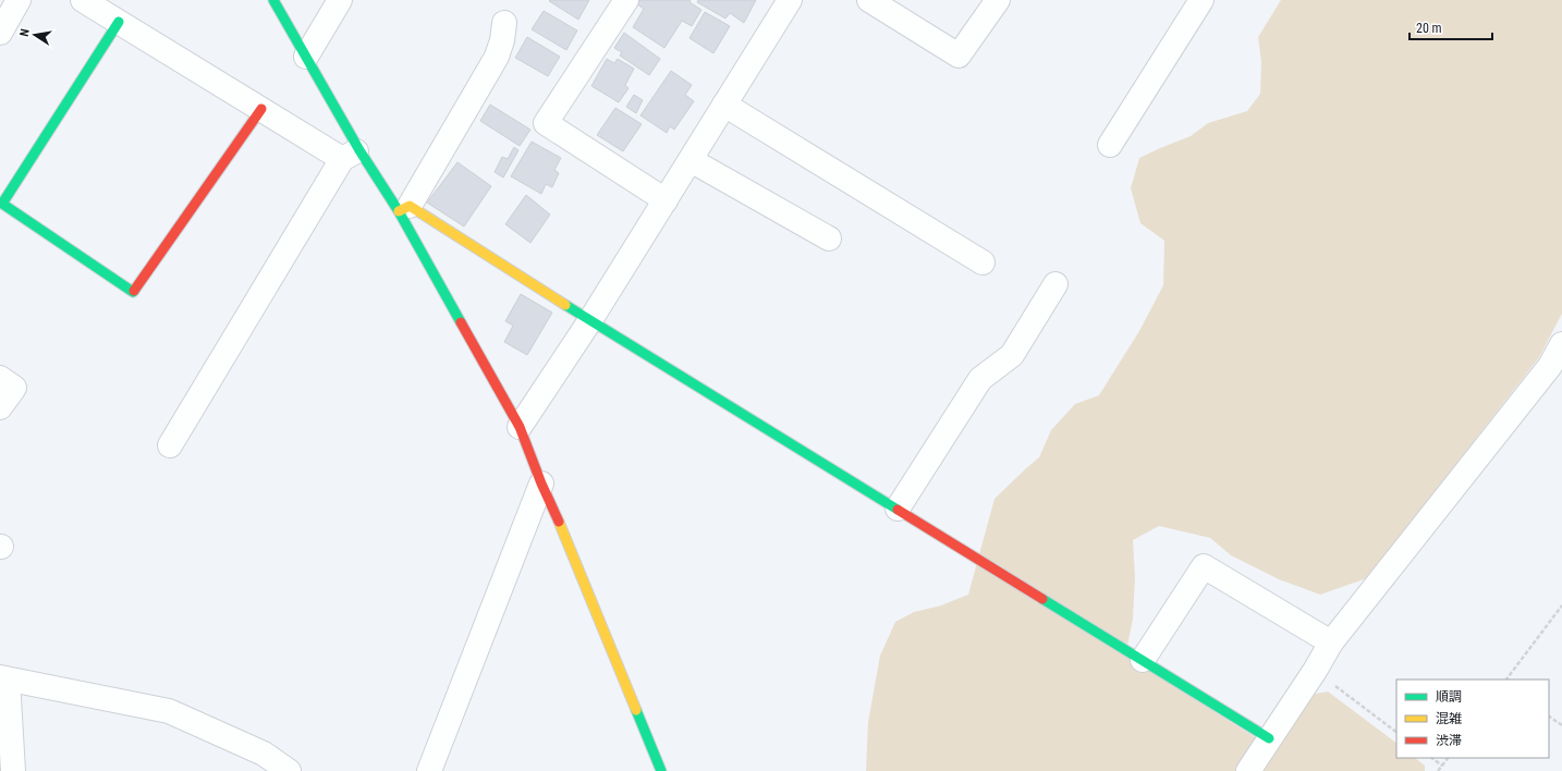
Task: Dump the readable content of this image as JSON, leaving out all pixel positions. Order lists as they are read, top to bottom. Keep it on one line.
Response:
{"legend":["順調","混雑","渋滞"],"scale_bar":"20 m","north":"left"}
